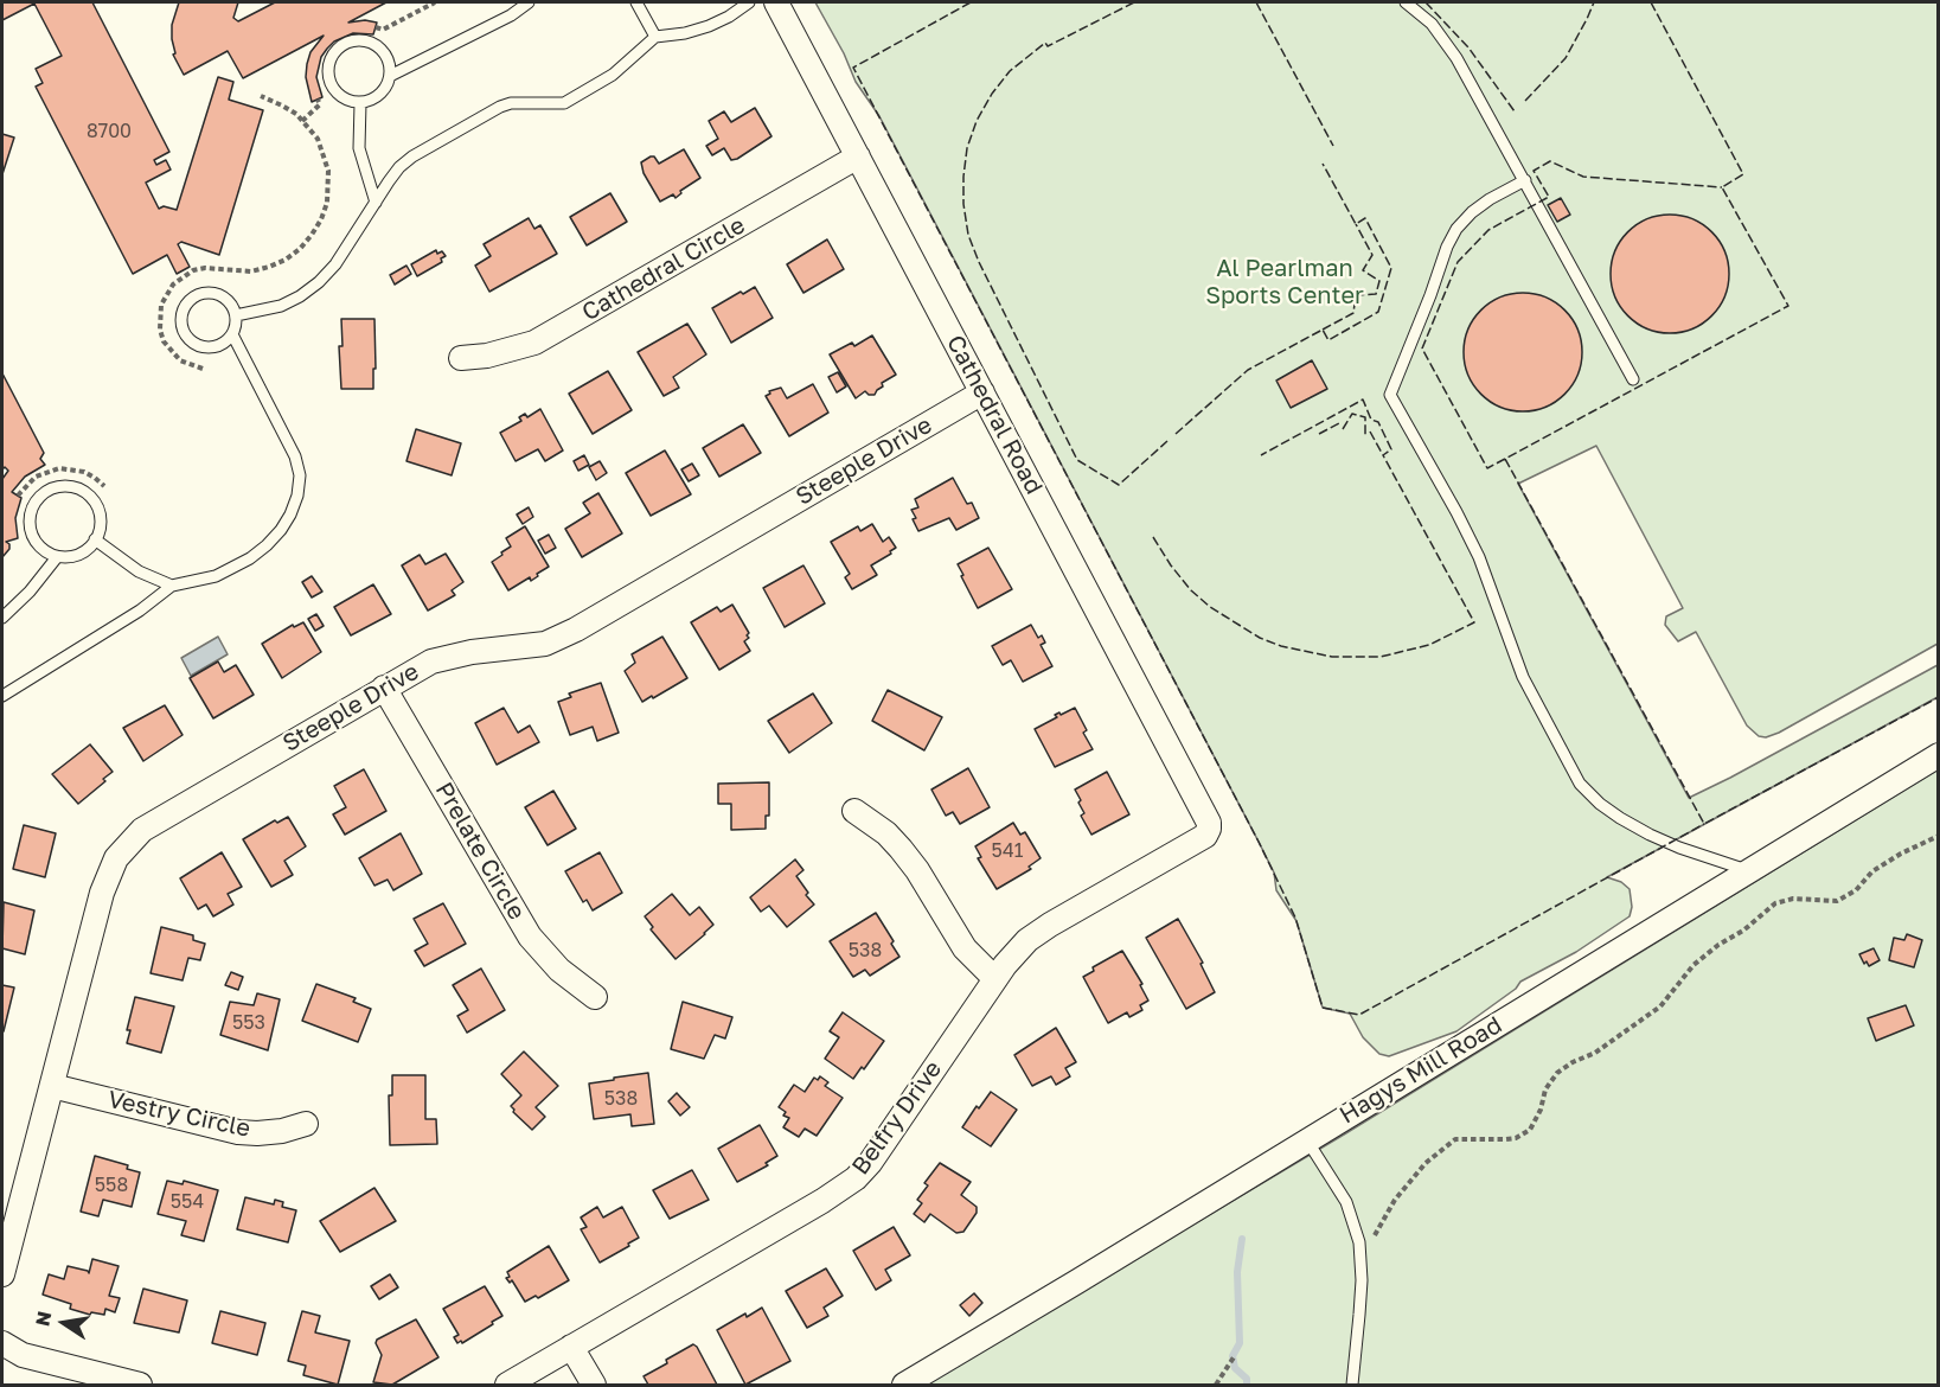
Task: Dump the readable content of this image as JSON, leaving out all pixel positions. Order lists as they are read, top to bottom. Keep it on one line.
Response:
{"streets":{"street":["Cathedral Circle","Cathedral Road","Steeple Drive","Prelate Circle","Hagys Mill Road","Vestry Circle","Belfry Drive"]},"crossings":[["Cathedral Circle","Cathedral Road"],["Cathedral Road","Steeple Drive"],["Cathedral Road","Belfry Drive"],["Steeple Drive","Prelate Circle"],["Steeple Drive","Vestry Circle"]],"parks":["Al Pearlman Sports Center"],"house_numbers":["8700","541","538","553","538","558","554"],"north":"left"}
